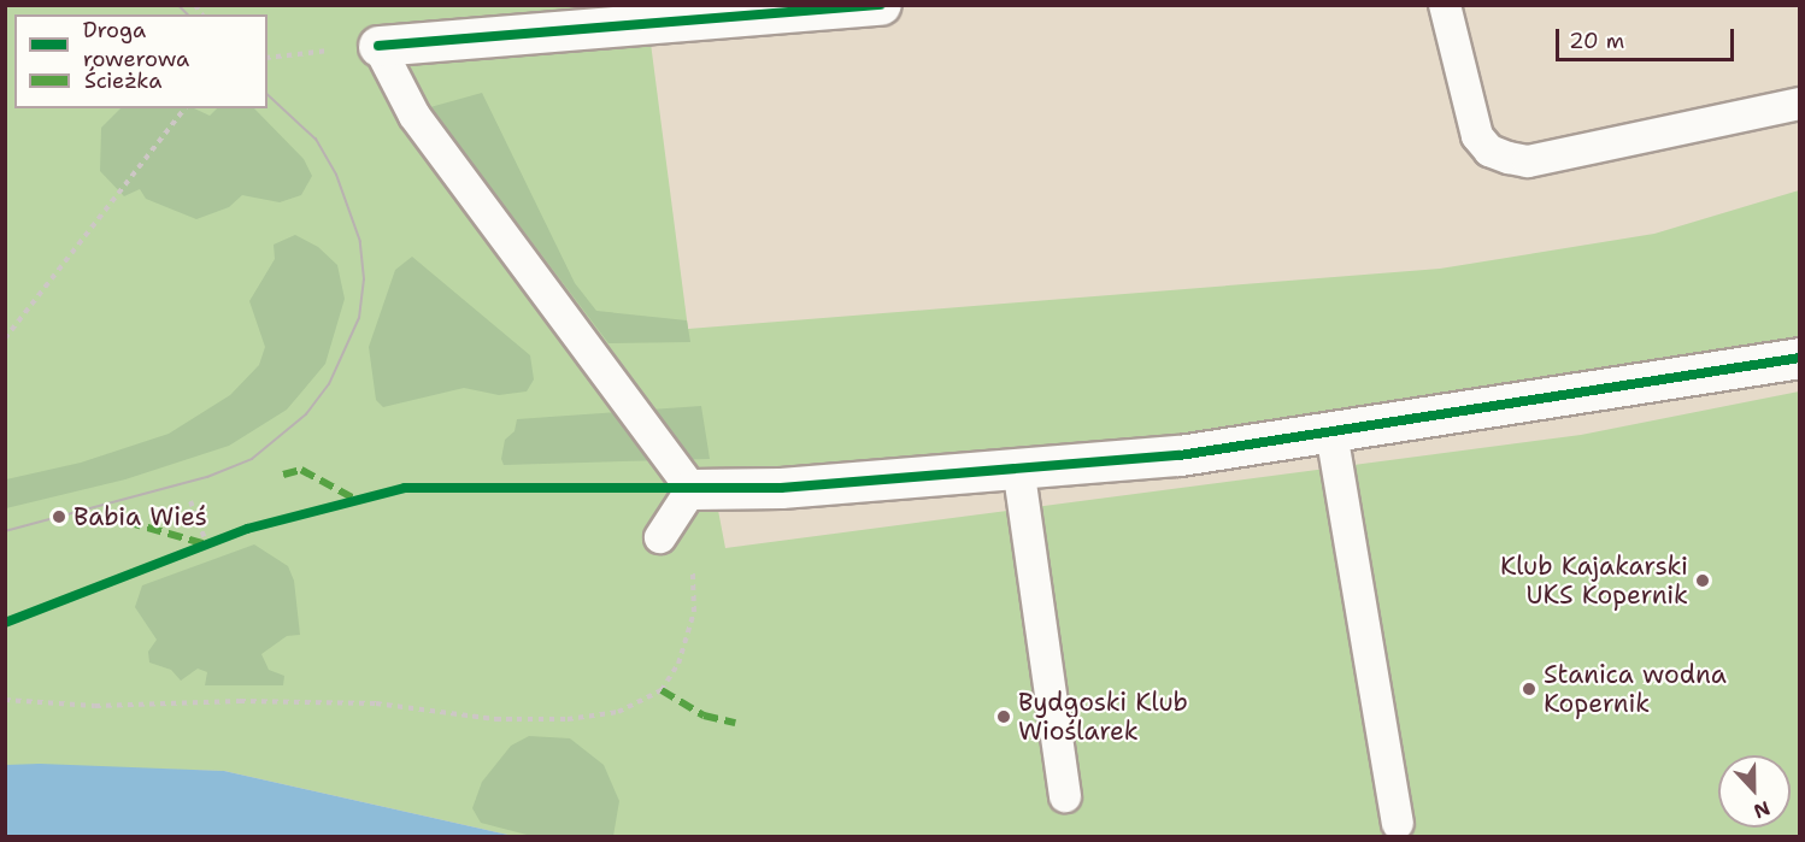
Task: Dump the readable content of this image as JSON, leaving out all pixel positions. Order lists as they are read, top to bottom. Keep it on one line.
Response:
{"places":["Babia Wieś","Klub Kajakarski UKS Kopernik","Stanica wodna Kopernik","Bydgoski Klub Wioślarek"],"legend":["Droga rowerowa","Ścieżka"],"scale_bar":"20 m","north":"bottom"}
